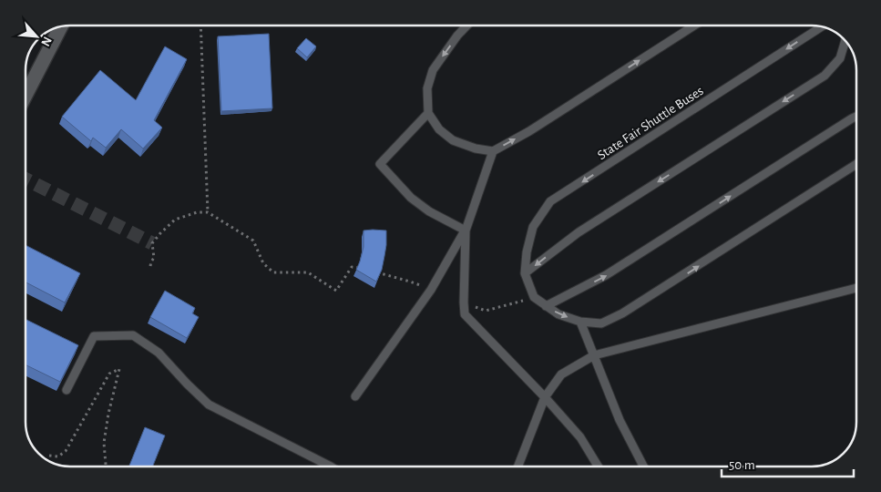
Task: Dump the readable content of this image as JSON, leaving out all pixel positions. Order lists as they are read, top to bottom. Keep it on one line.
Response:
{"streets":{"lane":["State Fair Shuttle Buses"]},"scale_bar":"50 m","north":"bottom right"}
